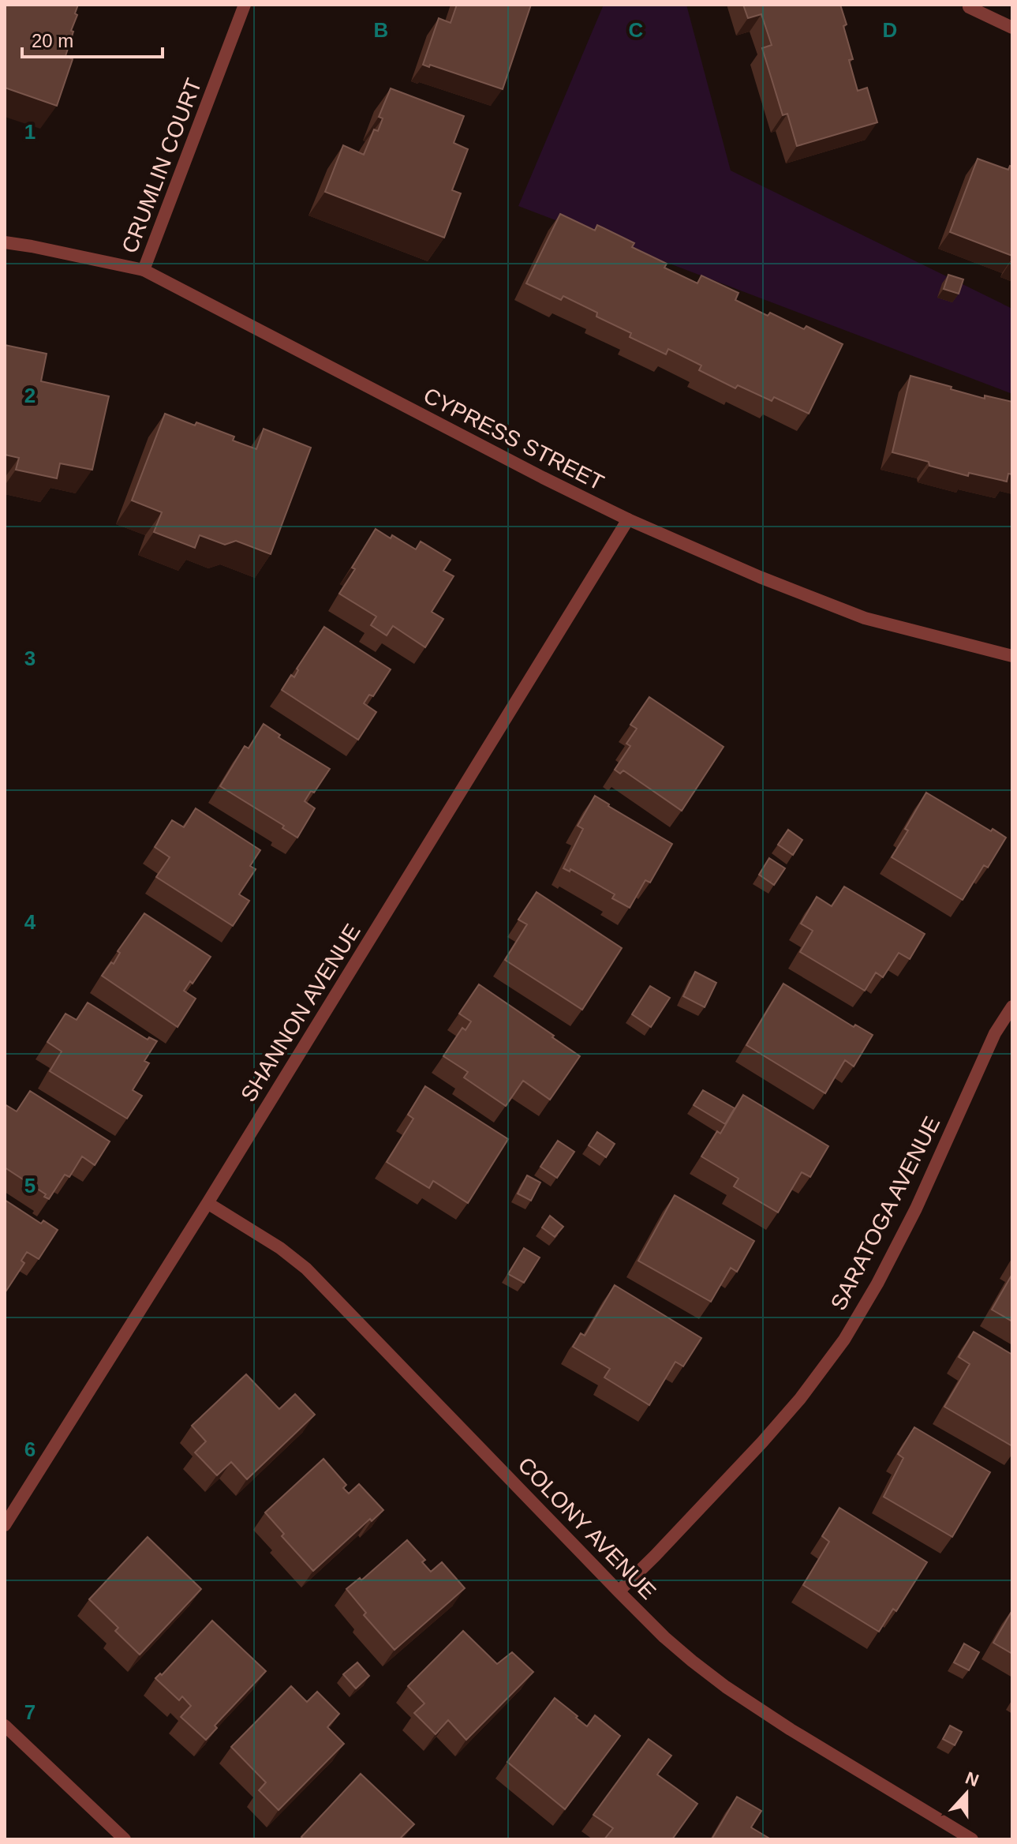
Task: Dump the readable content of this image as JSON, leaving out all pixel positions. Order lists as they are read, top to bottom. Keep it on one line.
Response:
{"streets":{"street":["CRUMLIN COURT","CYPRESS STREET","SHANNON AVENUE","SARATOGA AVENUE","COLONY AVENUE"]},"crossings":[["CRUMLIN COURT","CYPRESS STREET"],["CYPRESS STREET","SHANNON AVENUE"],["SHANNON AVENUE","COLONY AVENUE"],["SARATOGA AVENUE","COLONY AVENUE"]],"scale_bar":"20 m","north":"top","grid":{"columns":["B","C","D"],"rows":["1","2","3","4","5","6","7"]}}
